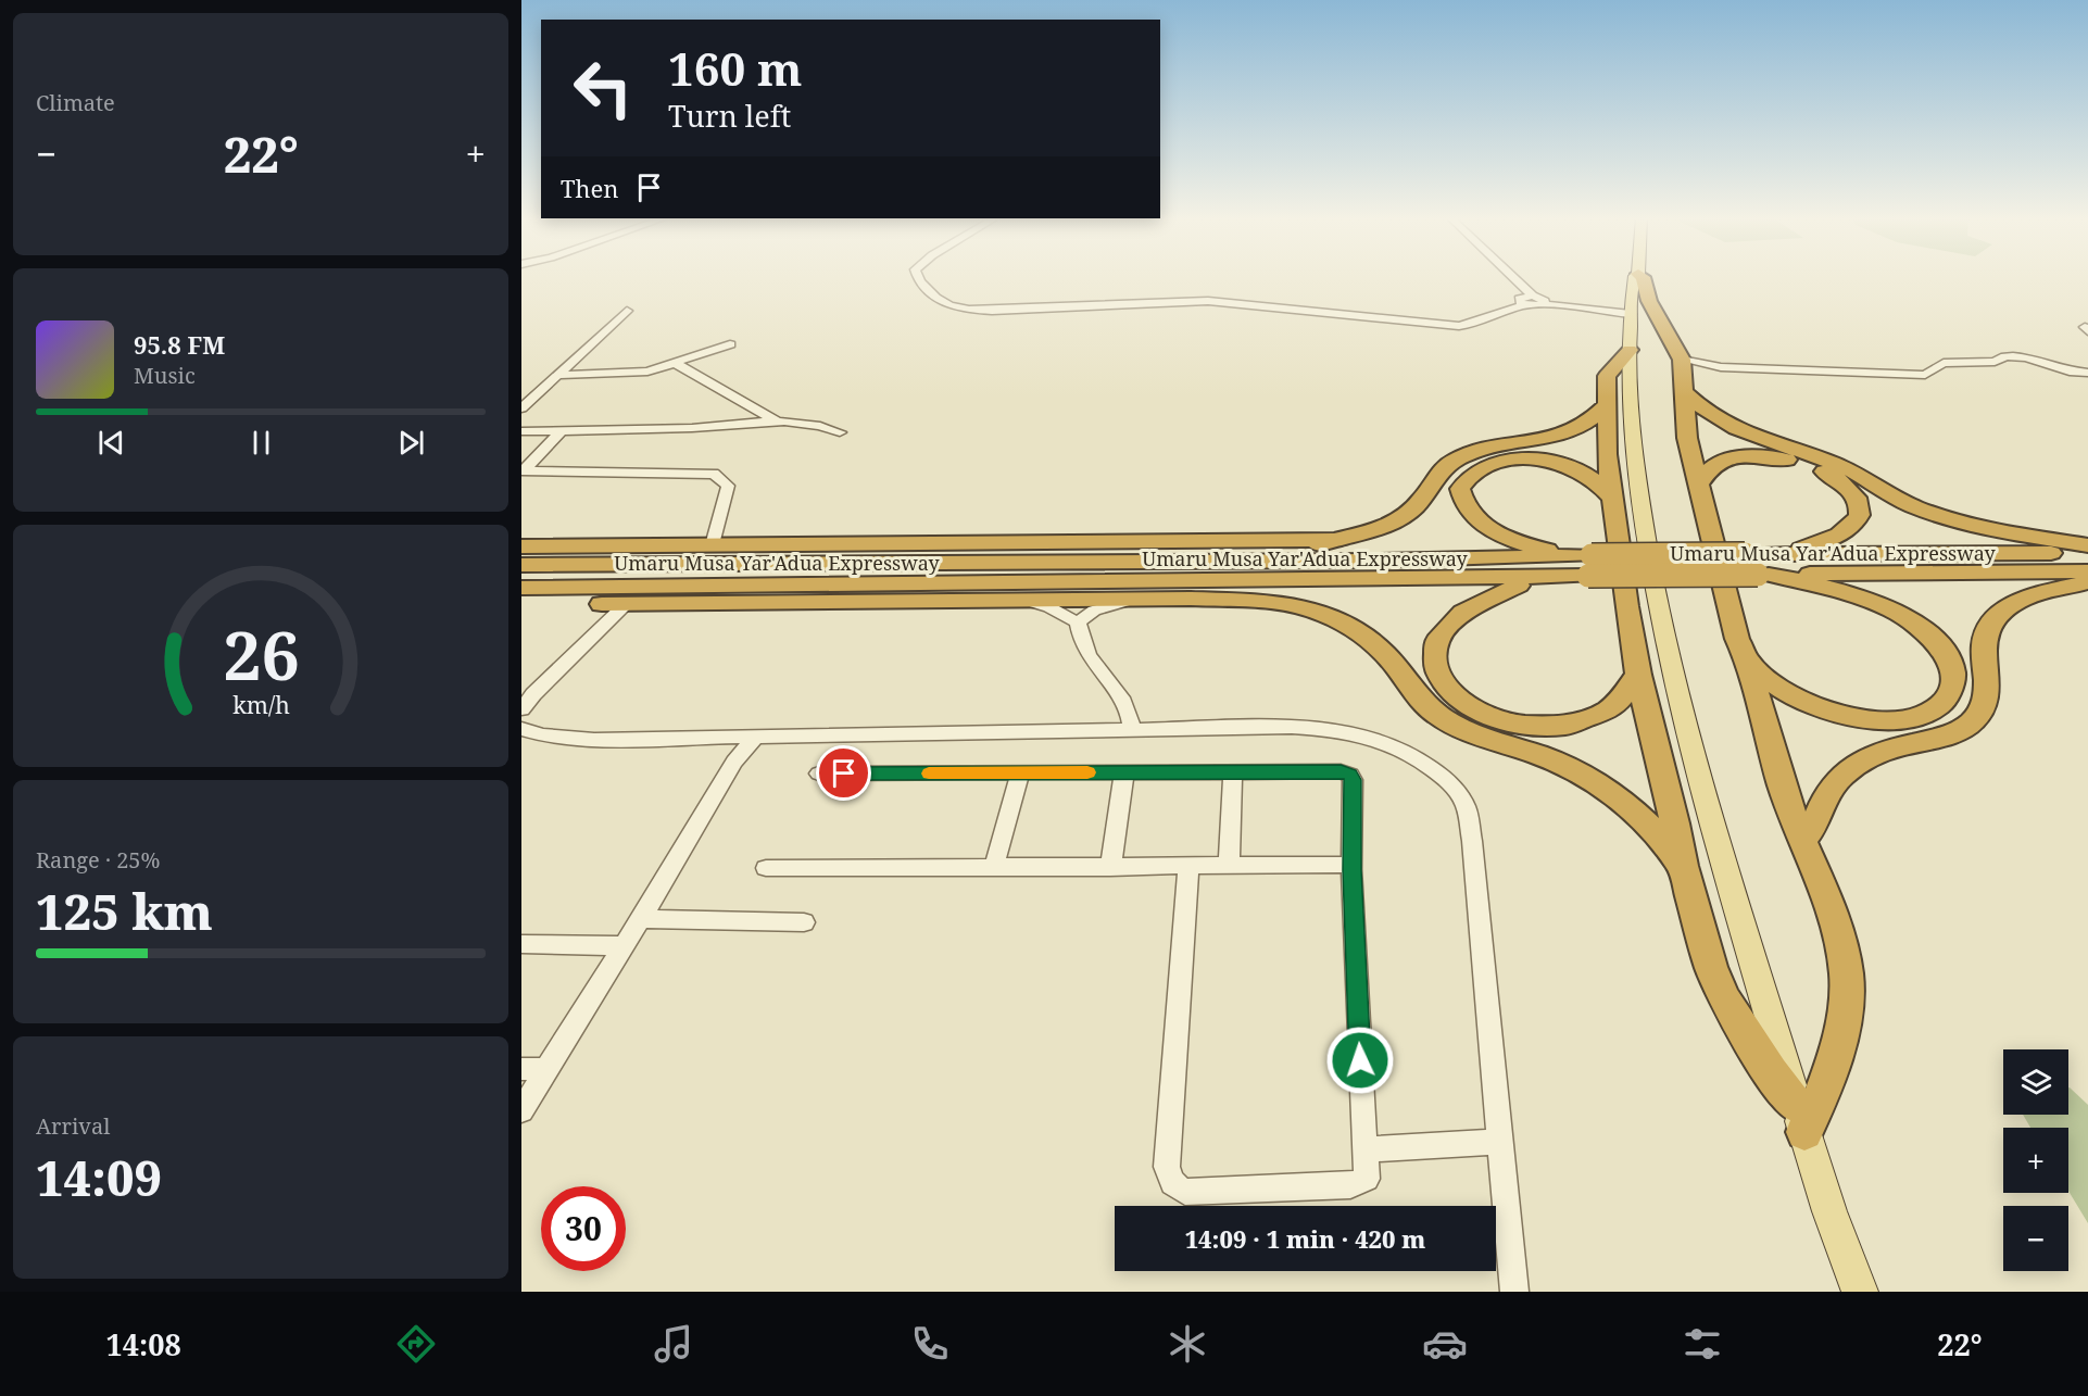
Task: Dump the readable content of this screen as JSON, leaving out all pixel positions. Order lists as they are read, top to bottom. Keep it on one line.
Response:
{"streets":{"highway":["Umaru Musa Yar'Adua Expressway"]},"page":{"tile":["Climate",["Range · 25%","125 km"],["Arrival","14:09"]],"turn":["160 m","Turn left"],"heat":["−","22°","+"],"then":"Then","song":["95.8 FM","Music"],"map_buttons":["+","−"],"limit":"30","trip":"14:09 · 1 min · 420 m","tabs":["14:08","22°"],"gauge":["26","km/h"]}}
